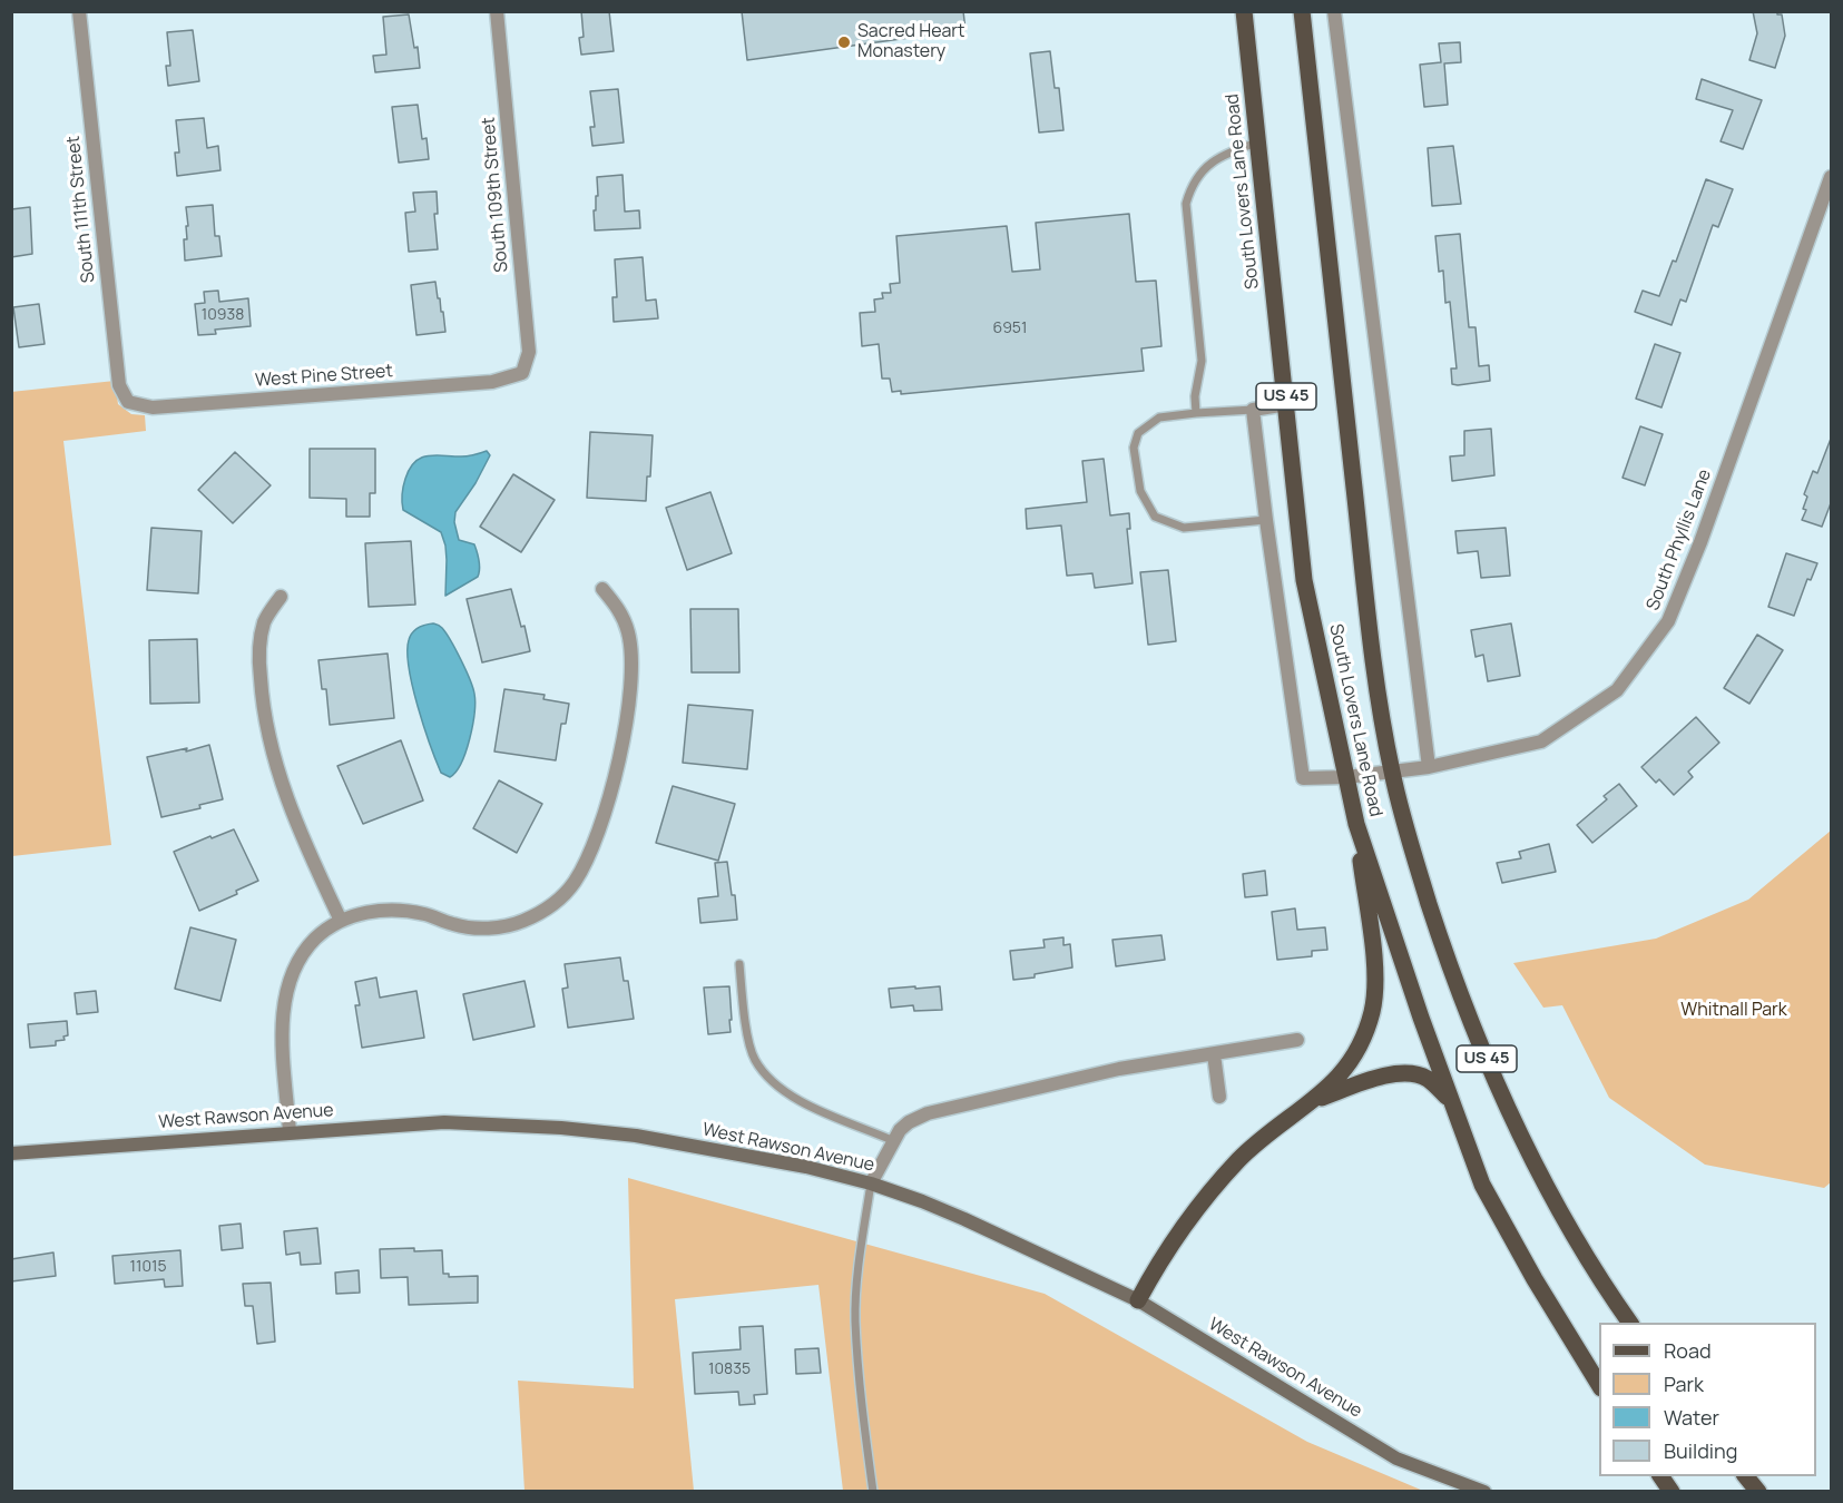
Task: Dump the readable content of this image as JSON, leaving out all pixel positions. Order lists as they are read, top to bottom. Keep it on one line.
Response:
{"streets":{"main road":["South Lovers Lane Road","US 45"],"street":["South 109th Street","South 111th Street","West Pine Street","South Phyllis Lane","West Rawson Avenue"]},"crossings":[["South Lovers Lane Road","South Phyllis Lane"],["South 109th Street","West Pine Street"],["South 111th Street","West Pine Street"]],"parks":["Whitnall Park"],"places":["Sacred Heart Monastery"],"house_numbers":["10938","6951","11015","10835"],"legend":["Road","Park","Water","Building"]}
